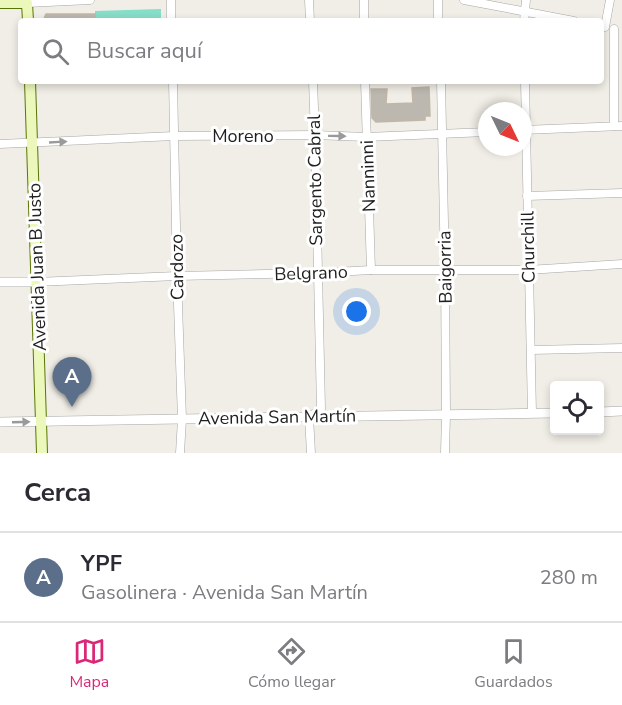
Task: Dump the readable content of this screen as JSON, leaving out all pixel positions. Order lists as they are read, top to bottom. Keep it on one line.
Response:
{"streets":{"main road":["Avenida Juan B Justo"],"street":["Moreno","Nanninni","Sargento Cabral","Churchill","Cardozo","Baigorria","Belgrano","Avenida San Martín"]},"crossings":[["Moreno","Nanninni"],["Moreno","Sargento Cabral"],["Moreno","Avenida Juan B Justo"],["Moreno","Cardozo"],["Moreno","Baigorria"],["Nanninni","Belgrano"],["Sargento Cabral","Belgrano"],["Sargento Cabral","Avenida San Martín"],["Churchill","Belgrano"],["Churchill","Avenida San Martín"],["Avenida Juan B Justo","Belgrano"],["Avenida Juan B Justo","Avenida San Martín"],["Cardozo","Belgrano"],["Cardozo","Avenida San Martín"],["Baigorria","Belgrano"],["Baigorria","Avenida San Martín"]],"one_way":["Moreno"],"north":"bottom right","page":{"search":"Buscar aquí","pins":"A","heading":"Cerca","list":[{"mark":"A","name":"YPF","note":"Gasolinera · Avenida San Martín","value":"280 m"}],"nav":["Mapa","Cómo llegar","Guardados"]}}
